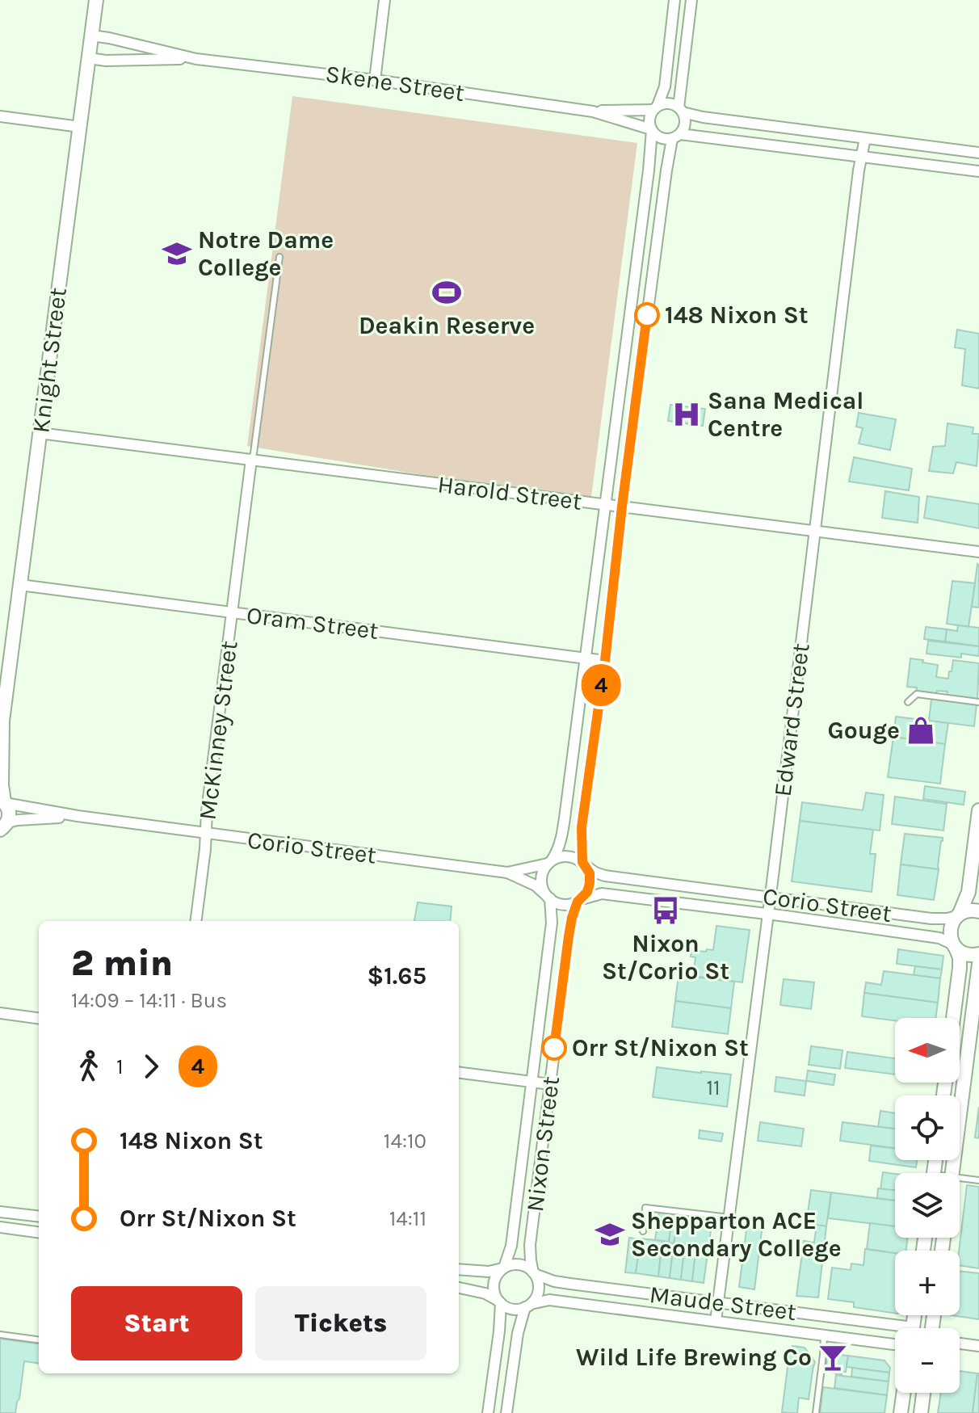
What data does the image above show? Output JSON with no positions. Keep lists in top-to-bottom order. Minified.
{"streets":{"street":["Skene Street","Knight Street","Harold Street","Oram Street","Edward Street","McKinney Street","Corio Street","Nixon Street","Maude Street"]},"crossings":[["Skene Street","Knight Street"],["Knight Street","Harold Street"],["Knight Street","Oram Street"],["Knight Street","Corio Street"],["Harold Street","Edward Street"],["Harold Street","McKinney Street"],["Oram Street","McKinney Street"],["Edward Street","Corio Street"],["Edward Street","Maude Street"],["McKinney Street","Corio Street"],["Corio Street","Nixon Street"],["Nixon Street","Maude Street"]],"places":{"school or university":["Notre Dame College","Shepparton ACE Secondary College"],"sports":["Deakin Reserve"],"other":["148 Nixon St","Orr St/Nixon St"],"hospital":["Sana Medical Centre"],"shop":["Gouge"],"bus stop":["Nixon St/Corio St"],"bar":["Wild Life Brewing Co"]},"lines":["bus line 4"],"house_numbers":["11"],"north":"left","page":{"on_map":"4","heading":["2 min","14:09 – 14:11 · Bus","$1.65"],"map_buttons":["+","−"],"legs":["1","4"],"list":[{"name":"148 Nixon St","value":"14:10"},{"name":"Orr St/Nixon St","value":"14:11"}],"buttons":["Start","Tickets"]}}
